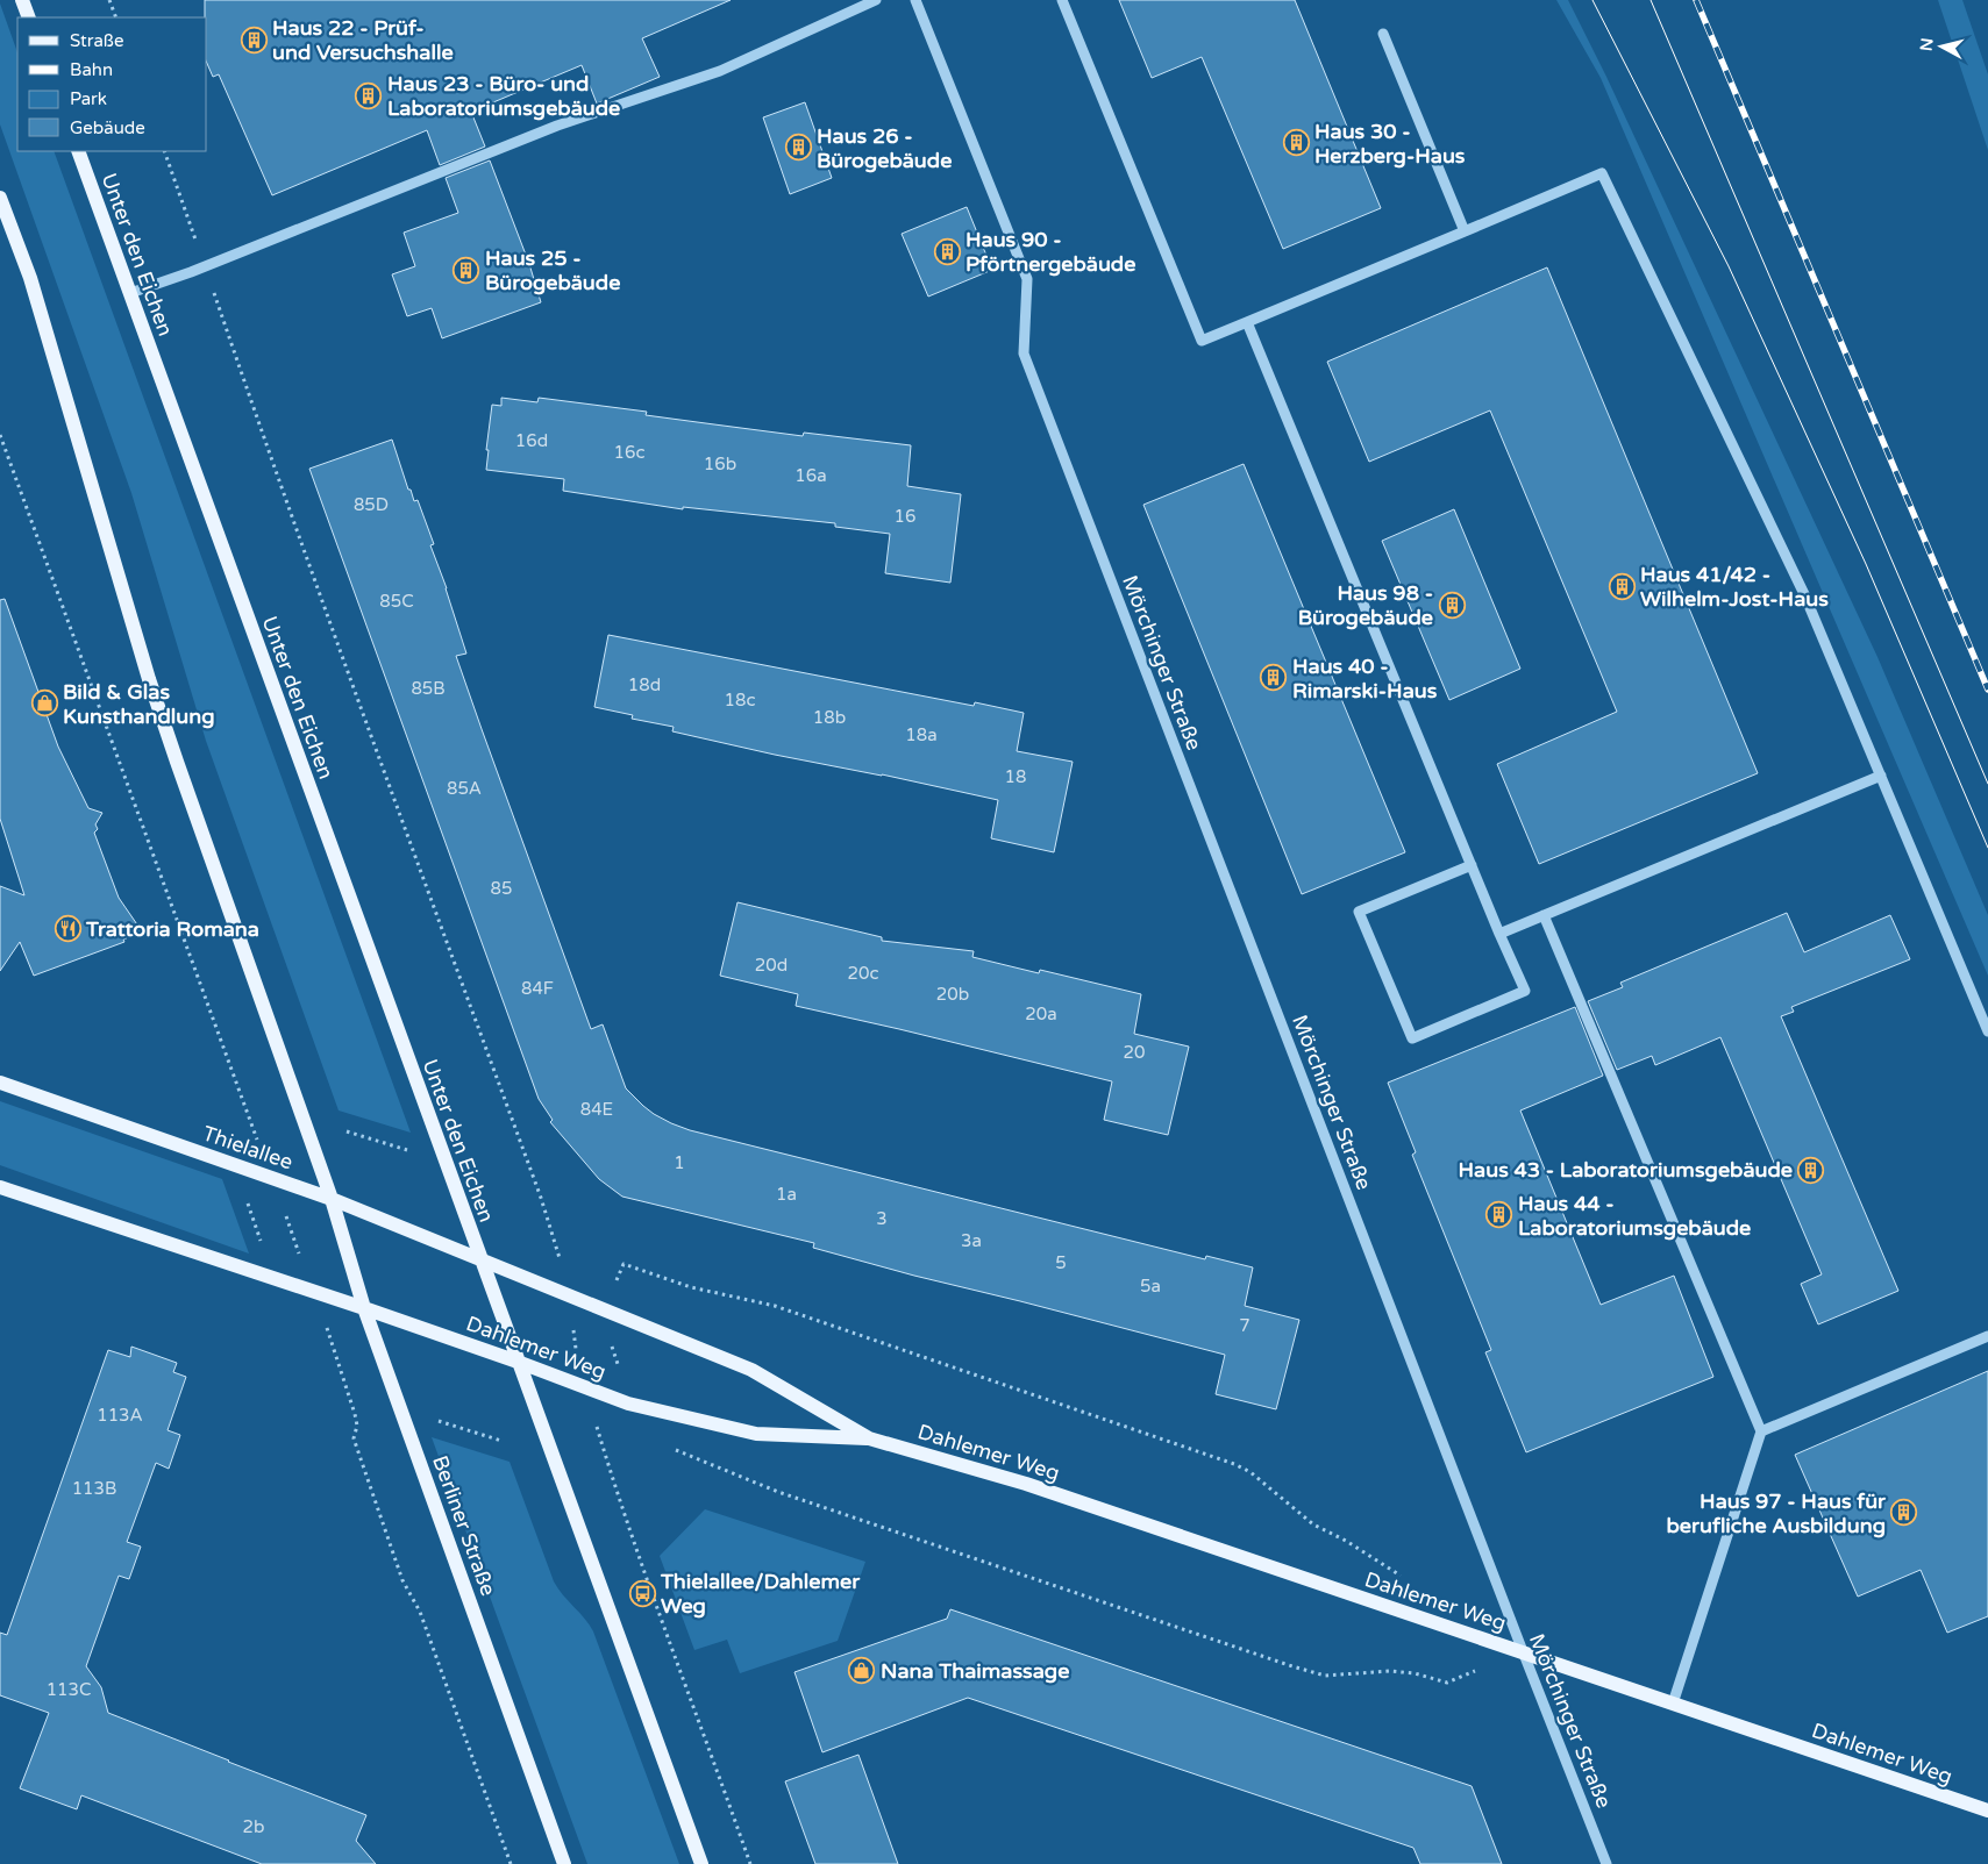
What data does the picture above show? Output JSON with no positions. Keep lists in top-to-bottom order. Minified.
{"streets":{"main road":["Unter den Eichen","Thielallee","Dahlemer Weg","Berliner Straße"],"street":["Mörchinger Straße"]},"crossings":[["Unter den Eichen","Thielallee"],["Unter den Eichen","Dahlemer Weg"],["Mörchinger Straße","Dahlemer Weg"],["Thielallee","Dahlemer Weg"],["Thielallee","Berliner Straße"],["Dahlemer Weg","Berliner Straße"]],"places":{"building":["Haus 22 - Prüf- und Versuchshalle","Haus 23 - Büro- und Laboratoriumsgebäude","Haus 30 - Herzberg-Haus","Haus 26 - Bürogebäude","Haus 90 - Pförtnergebäude","Haus 25 - Bürogebäude","Haus 41/42 - Wilhelm-Jost-Haus","Haus 98 - Bürogebäude","Haus 40 - Rimarski-Haus","Haus 43 - Laboratoriumsgebäude","Haus 44 - Laboratoriumsgebäude","Haus 97 - Haus für berufliche Ausbildung"],"shop":["Bild & Glas Kunsthandlung","Nana Thaimassage"],"restaurant":["Trattoria Romana"],"bus stop":["Thielallee/Dahlemer Weg"]},"house_numbers":["16d","16c","16b","16a","85D","16","85C","18d","85B","18c","18b","18a","18","85A","85","20d","20c","84F","20b","20a","20","84E","1","1a","3","3a","5","5a","7","113A","113B","113C","2b"],"legend":["Straße","Bahn","Park","Gebäude"],"north":"left"}
